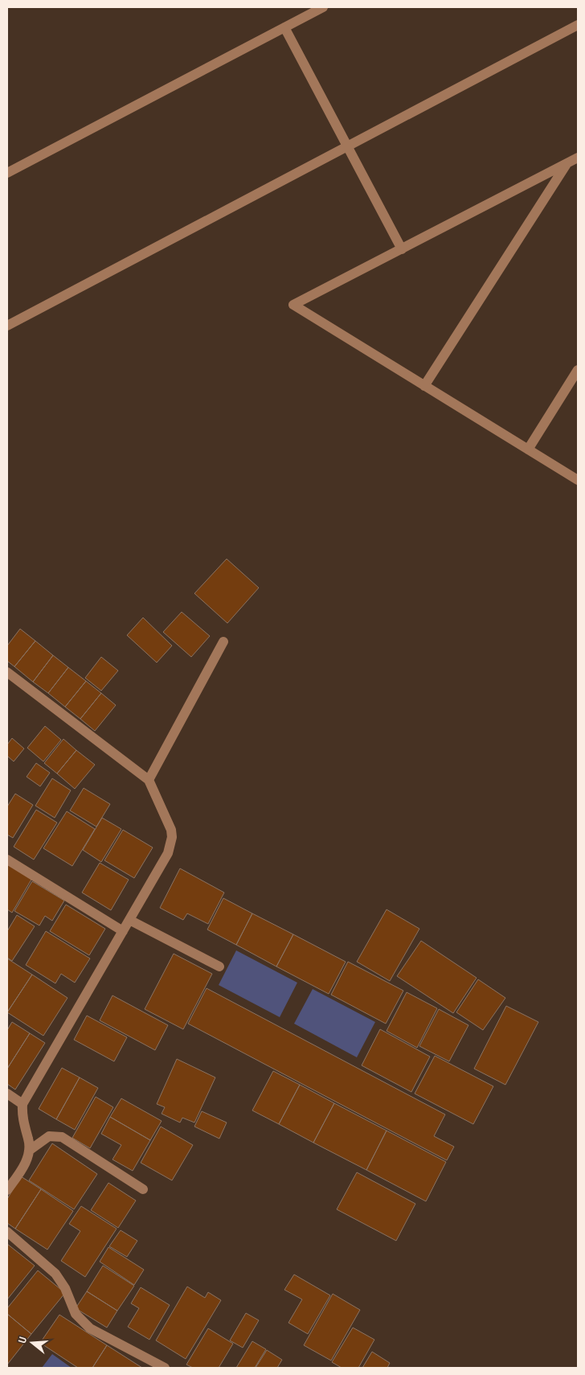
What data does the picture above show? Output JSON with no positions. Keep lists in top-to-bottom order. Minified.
{"north":"left"}
